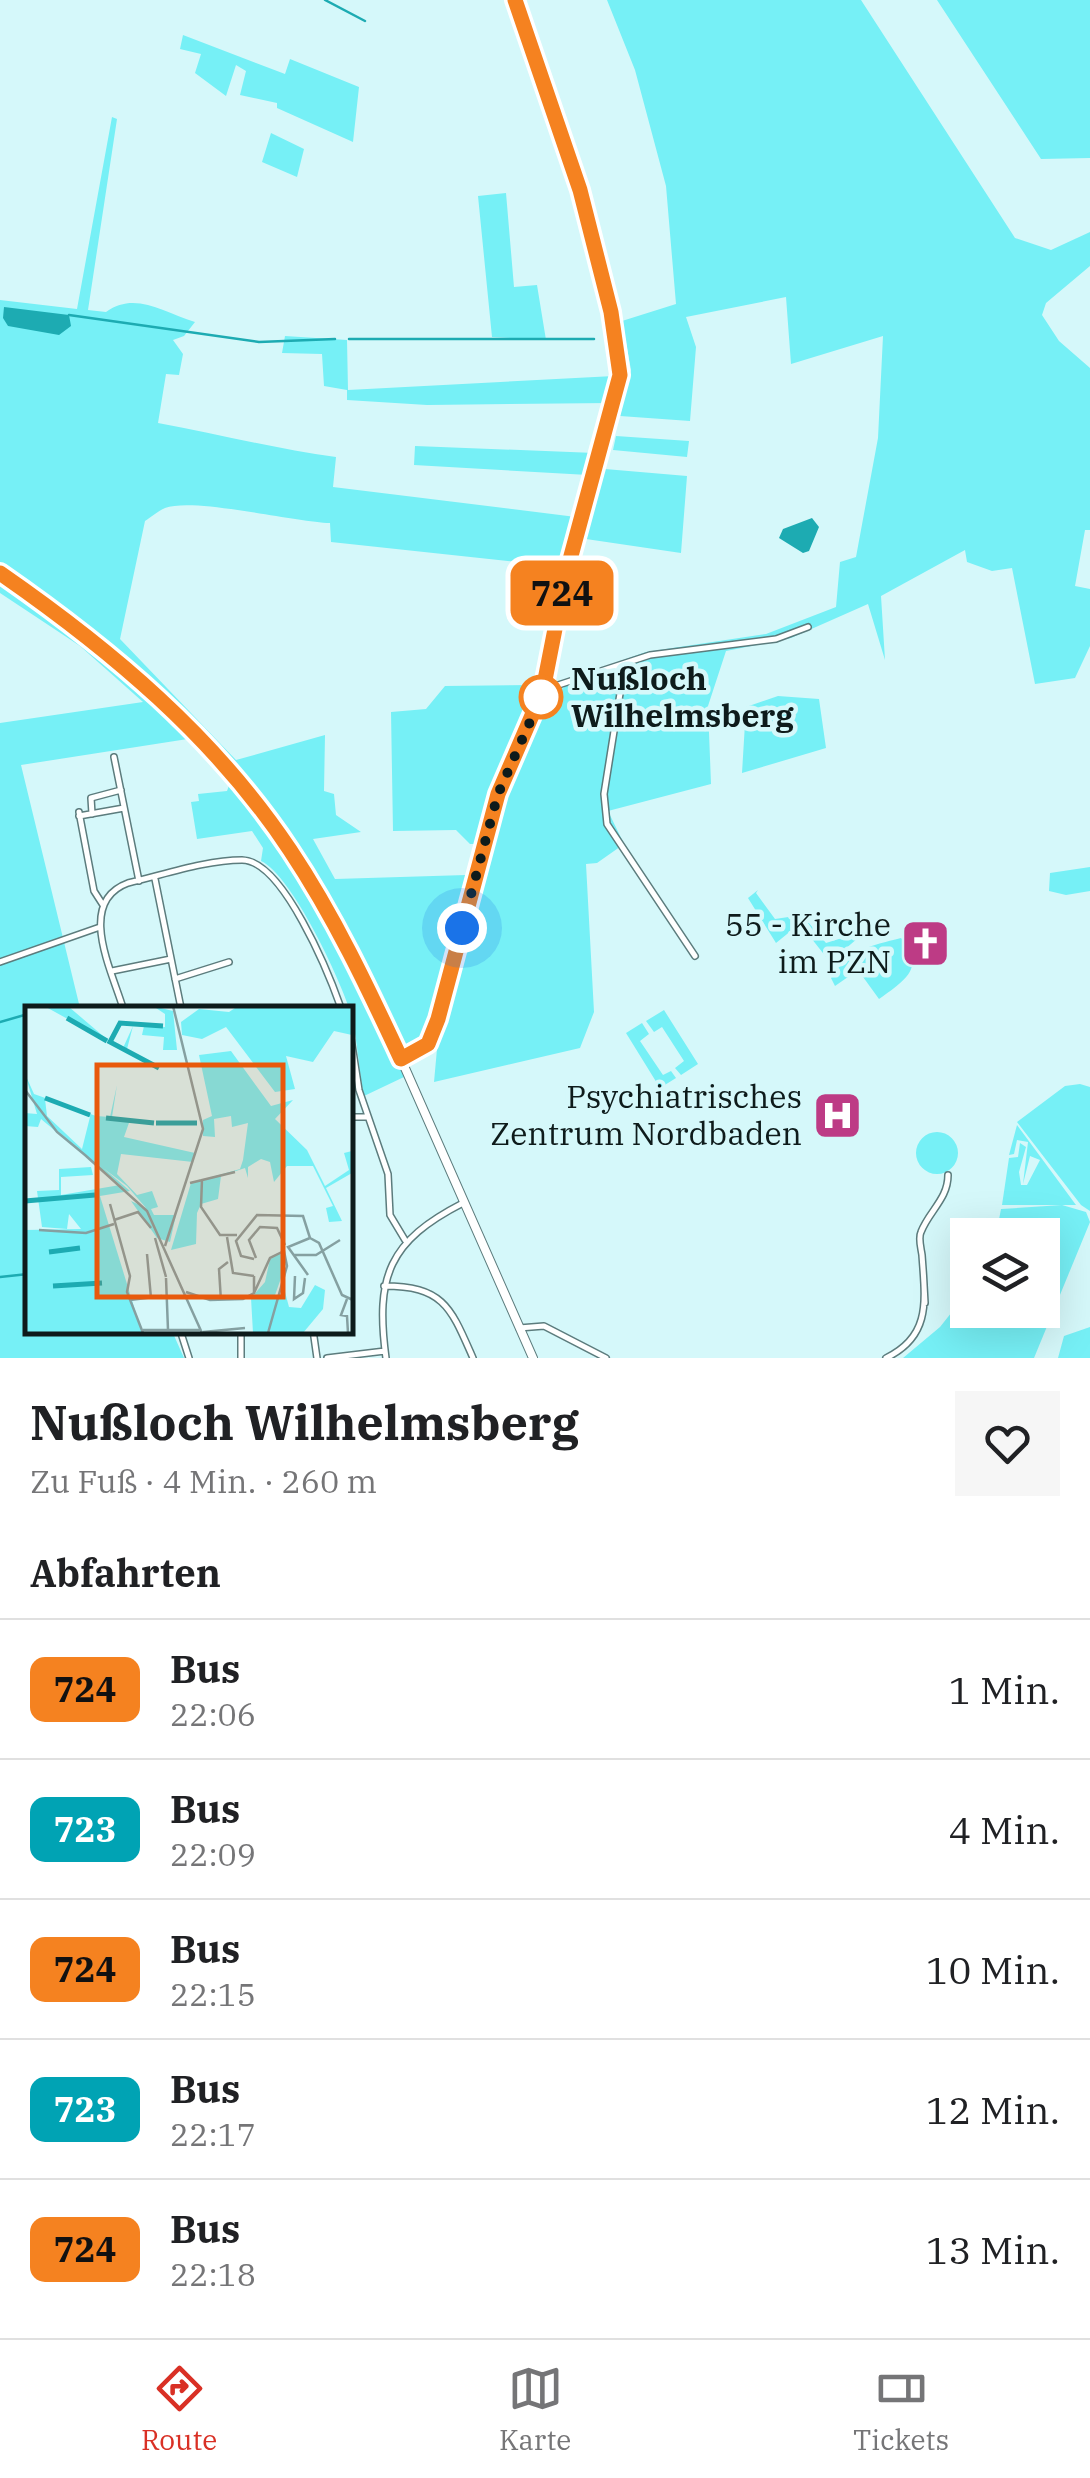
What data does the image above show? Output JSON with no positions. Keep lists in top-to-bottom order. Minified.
{"places":{"other":["Nußloch Wilhelmsberg"],"church":["55 - Kirche im PZN"],"hospital":["Psychiatrisches Zentrum Nordbaden"]},"lines":["bus line 724"],"page":{"on_map":"724","heading":[["Nußloch Wilhelmsberg","Zu Fuß · 4 Min. · 260 m"],"Abfahrten"],"list":[{"mark":"724","name":"Bus","note":"22:06","value":"1 Min."},{"mark":"723","name":"Bus","note":"22:09","value":"4 Min."},{"mark":"724","name":"Bus","note":"22:15","value":"10 Min."},{"mark":"723","name":"Bus","note":"22:17","value":"12 Min."},{"mark":"724","name":"Bus","note":"22:18","value":"13 Min."}],"tabs":["Route","Karte","Tickets"]}}
